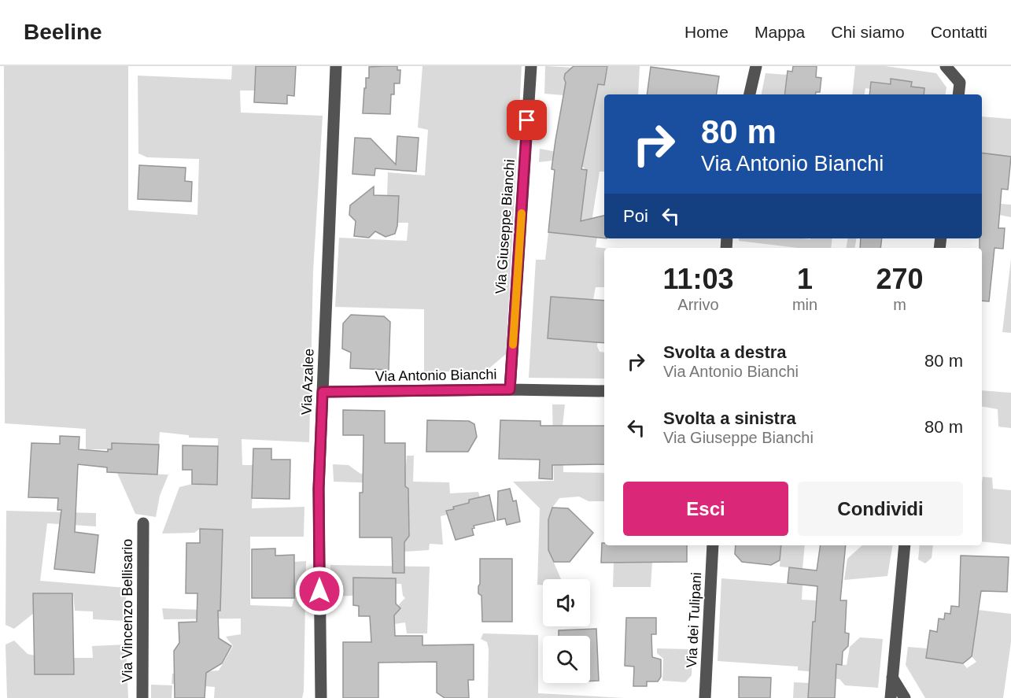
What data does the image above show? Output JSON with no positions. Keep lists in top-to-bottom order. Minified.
{"streets":{"street":["Via Giuseppe Bianchi","Via Antonio Bianchi","Via Azalee","Via Vincenzo Bellisario","Via dei Tulipani"]},"crossings":[["Via Giuseppe Bianchi","Via Antonio Bianchi"],["Via Antonio Bianchi","Via Azalee"]],"page":{"header":"Beeline","nav":["Home","Mappa","Chi siamo","Contatti"],"turn":["80 m","Via Antonio Bianchi"],"then":"Poi","eta":["11:03","Arrivo","1","min","270","m"],"list":[{"name":"Svolta a destra","note":"Via Antonio Bianchi","value":"80 m"},{"name":"Svolta a sinistra","note":"Via Giuseppe Bianchi","value":"80 m"}],"buttons":["Esci","Condividi"]}}
